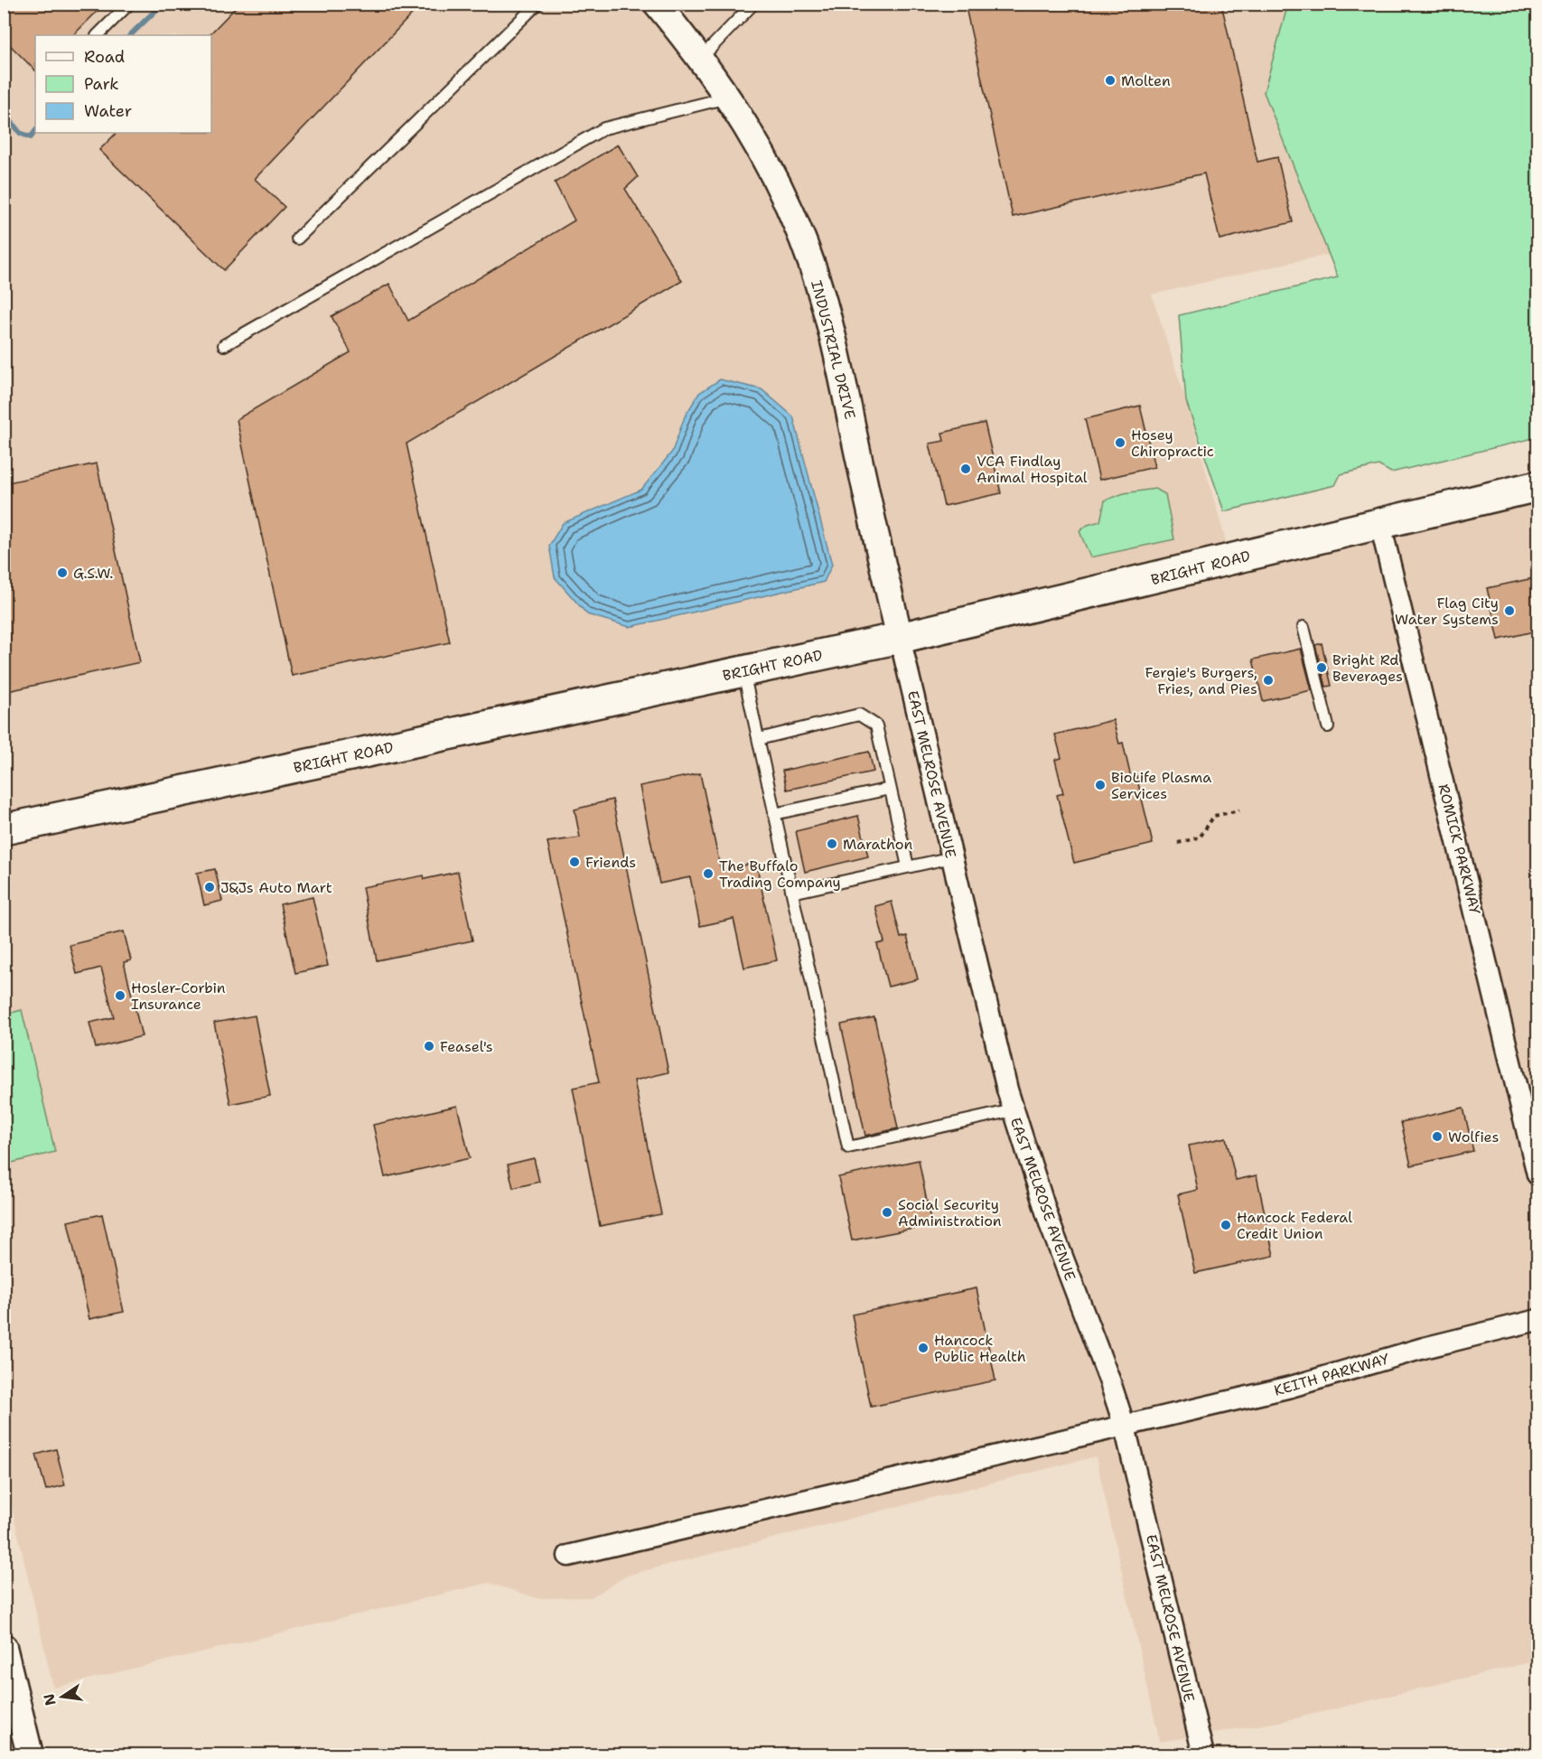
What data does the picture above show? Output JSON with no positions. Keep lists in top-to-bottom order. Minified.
{"streets":{"main road":["BRIGHT ROAD"],"street":["INDUSTRIAL DRIVE","EAST MELROSE AVENUE","ROMICK PARKWAY","KEITH PARKWAY"]},"crossings":[["INDUSTRIAL DRIVE","BRIGHT ROAD"],["INDUSTRIAL DRIVE","EAST MELROSE AVENUE"],["BRIGHT ROAD","EAST MELROSE AVENUE"],["BRIGHT ROAD","ROMICK PARKWAY"],["EAST MELROSE AVENUE","KEITH PARKWAY"]],"places":["Molten","Hosey Chiropractic","VCA Findlay Animal Hospital","G.S.W.","Flag City Water Systems","Bright Rd Beverages","Fergie's Burgers, Fries, and Pies","BioLife Plasma Services","Marathon","Friends","The Buffalo Trading Company","J&Js Auto Mart","Hosler-Corbin Insurance","Feasel's","Wolfies","Social Security Administration","Hancock Federal Credit Union","Hancock Public Health"],"legend":["Road","Park","Water"],"north":"left"}
